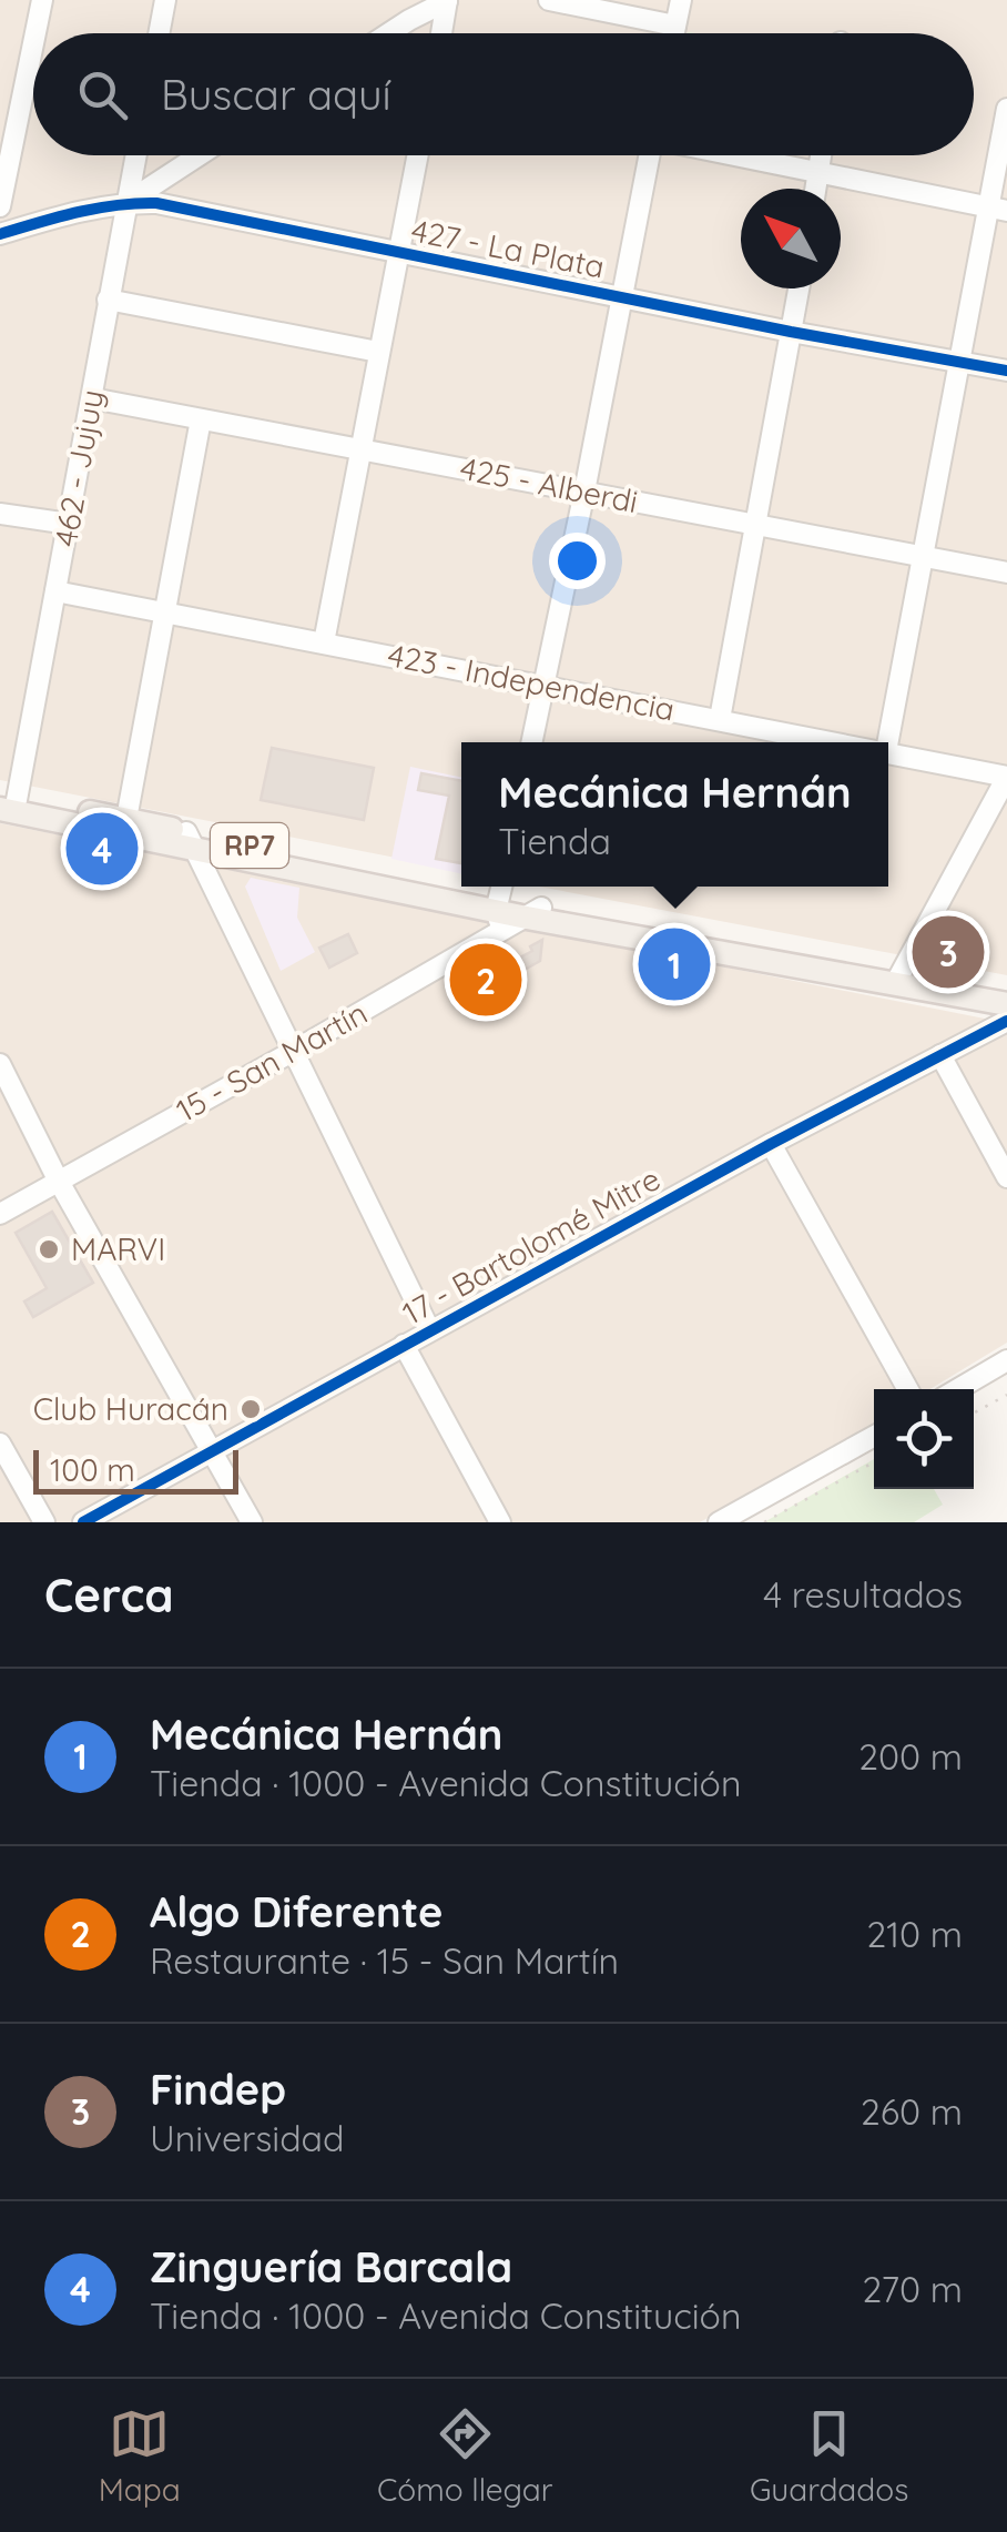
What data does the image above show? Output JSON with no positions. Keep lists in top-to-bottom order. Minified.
{"streets":{"main road":["RP7"],"street":["427 - La Plata","462 - Jujuy","425 - Alberdi","423 - Independencia","15 - San Martín","17 - Bartolomé Mitre"]},"crossings":[["427 - La Plata","462 - Jujuy"],["462 - Jujuy","425 - Alberdi"],["462 - Jujuy","423 - Independencia"],["462 - Jujuy","RP7"],["RP7","15 - San Martín"]],"places":["MARVI","Club Huracán"],"scale_bar":"100 m","north":"top left","page":{"search":"Buscar aquí","popup":["Mecánica Hernán","Tienda"],"pins":["4","3","1","2"],"scale":"100 m","heading":["Cerca","4 resultados"],"list":[{"mark":"1","name":"Mecánica Hernán","note":"Tienda · 1000 - Avenida Constitución","value":"200 m"},{"mark":"2","name":"Algo Diferente","note":"Restaurante · 15 - San Martín","value":"210 m"},{"mark":"3","name":"Findep","note":"Universidad","value":"260 m"},{"mark":"4","name":"Zinguería Barcala","note":"Tienda · 1000 - Avenida Constitución","value":"270 m"}],"nav":["Mapa","Cómo llegar","Guardados"]}}
